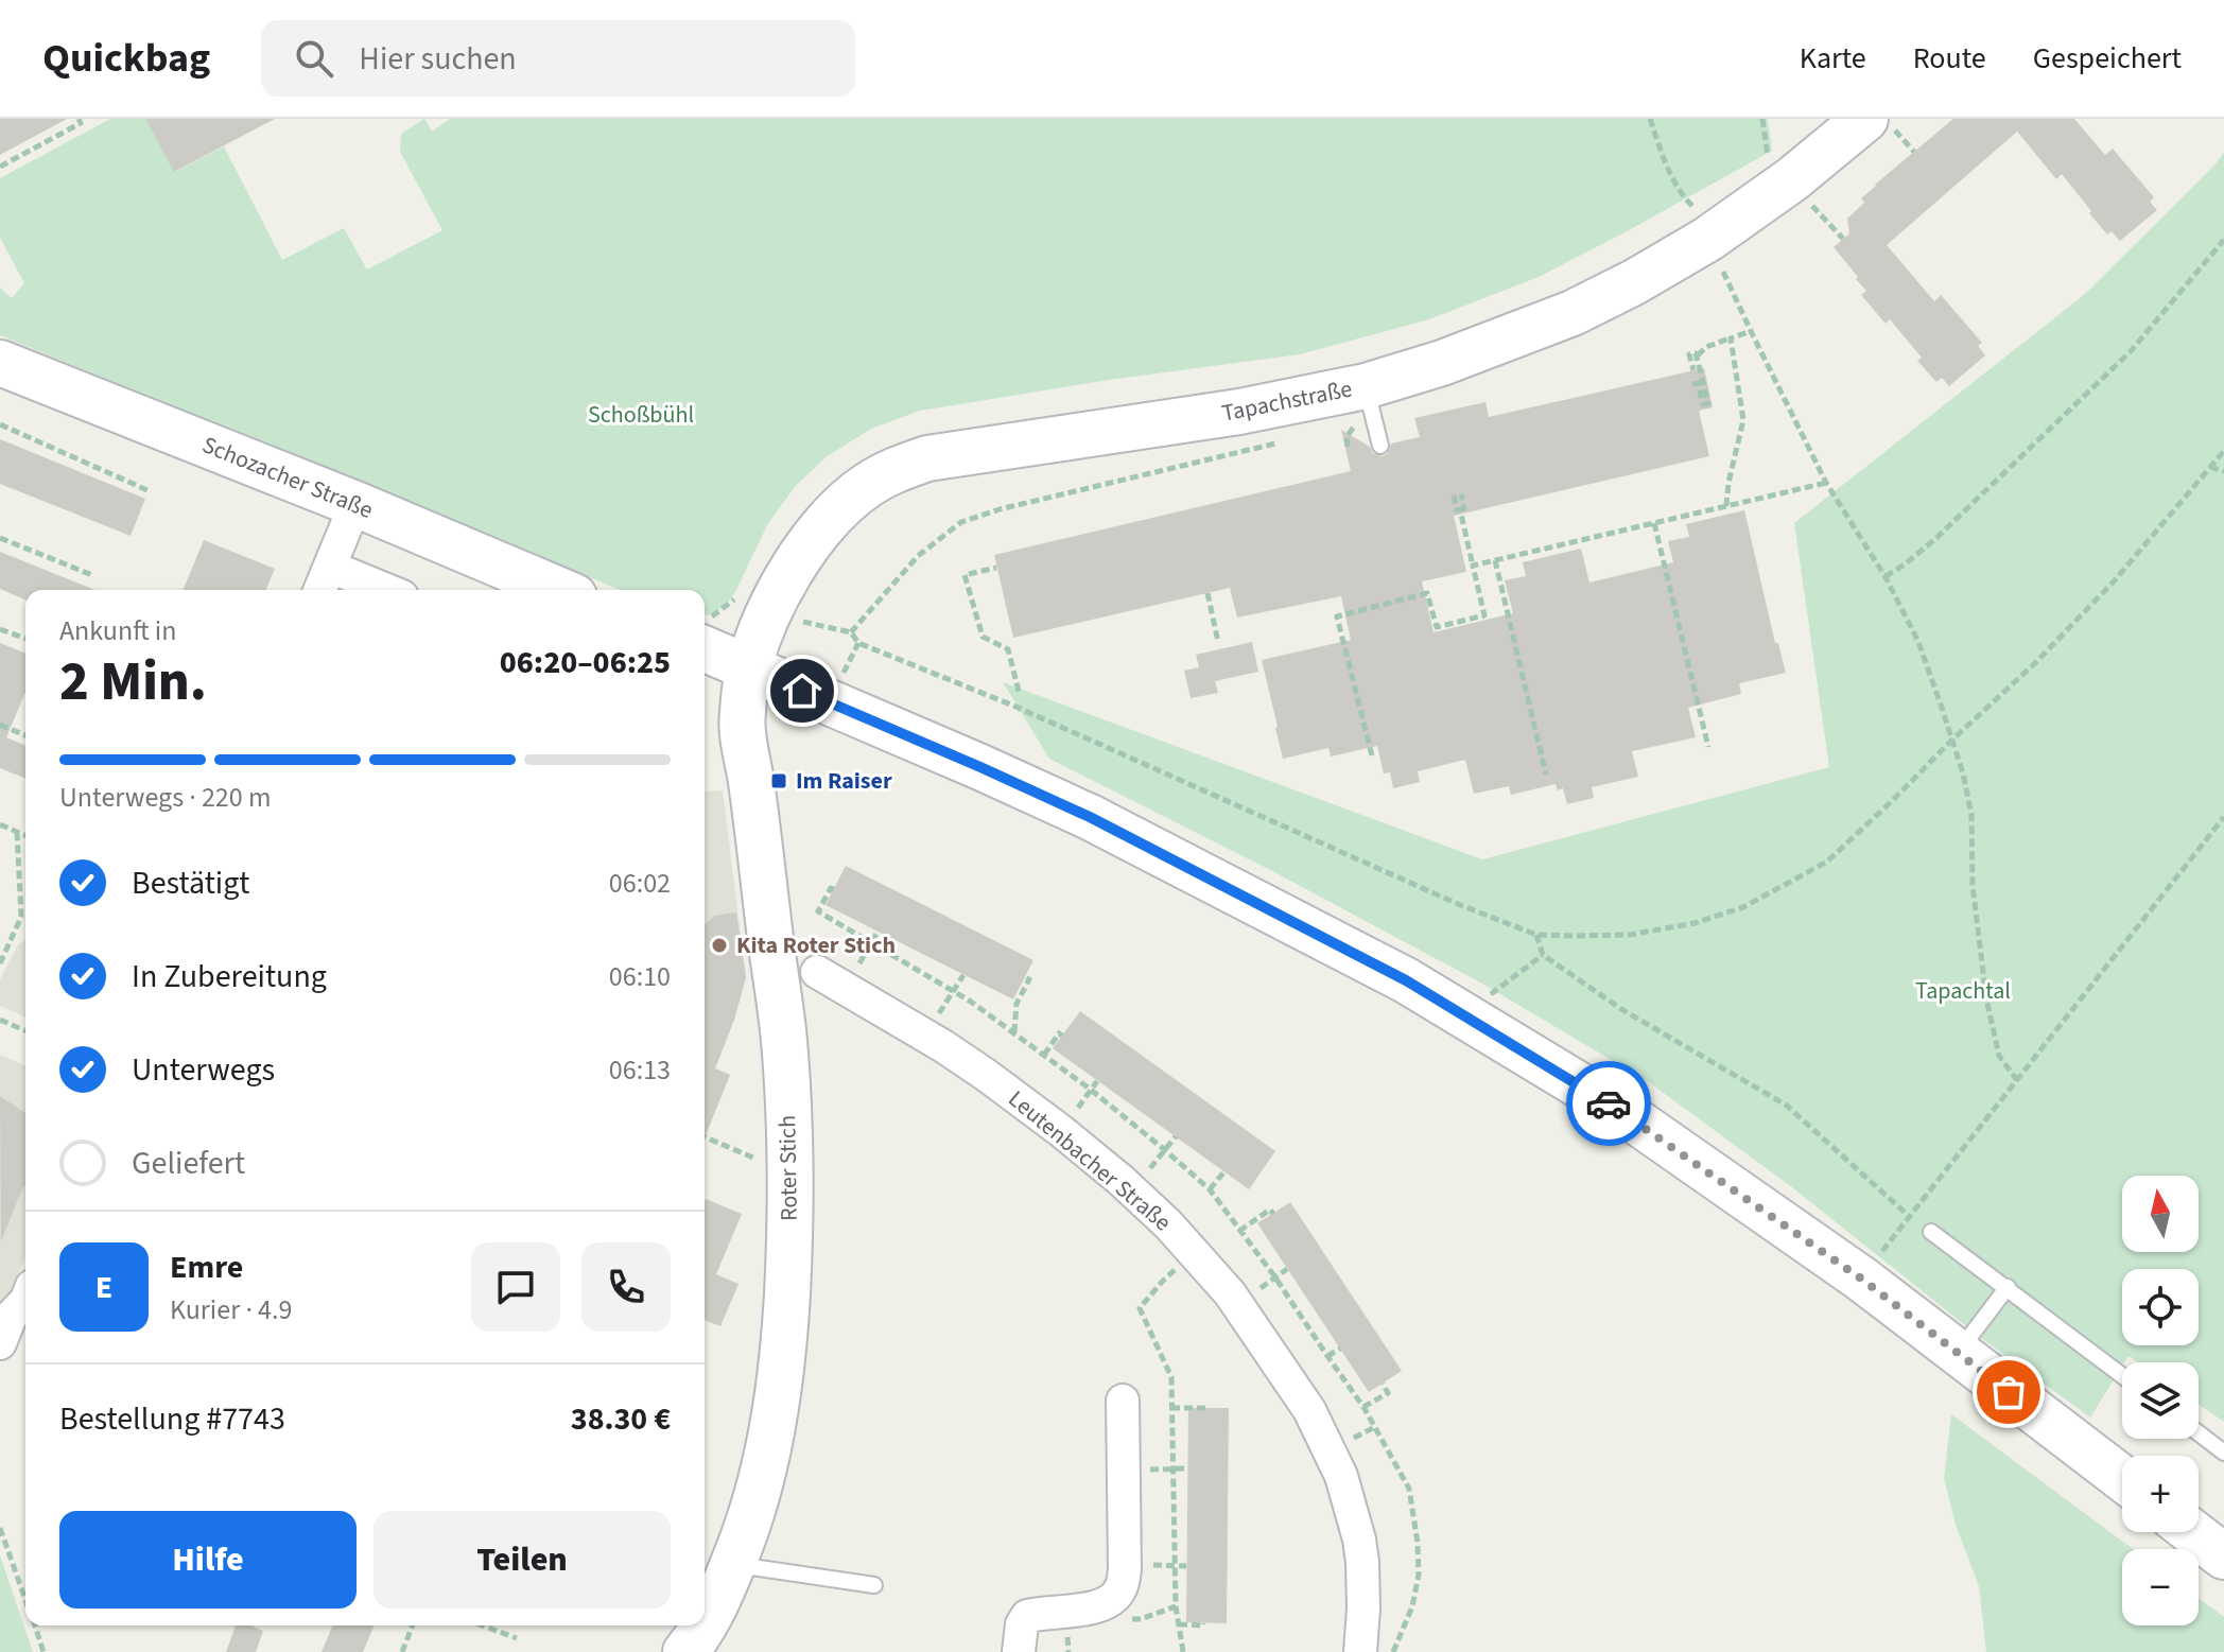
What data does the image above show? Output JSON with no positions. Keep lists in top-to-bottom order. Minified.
{"streets":{"main road":["Tapachstraße","Schozacher Straße","Roter Stich"],"street":["Leutenbacher Straße"]},"crossings":[["Tapachstraße","Roter Stich"]],"parks":["Schoßbühl","Tapachtal"],"places":{"transit":["Im Raiser"],"other":["Kita Roter Stich"]},"north":"top","page":{"header":"Quickbag","search":"Hier suchen","nav":["Karte","Route","Gespeichert"],"heading":["2 Min.","Ankunft in","06:20–06:25"],"panel":["Emre","Kurier · 4.9","Bestellung #7743","38.30 €"],"bar":"Unterwegs · 220 m","list":[["Bestätigt","06:02"],["In Zubereitung","06:10"],["Unterwegs","06:13"],"Geliefert"],"map_buttons":["+","−"],"round":"E","buttons":["Hilfe","Teilen"]}}
